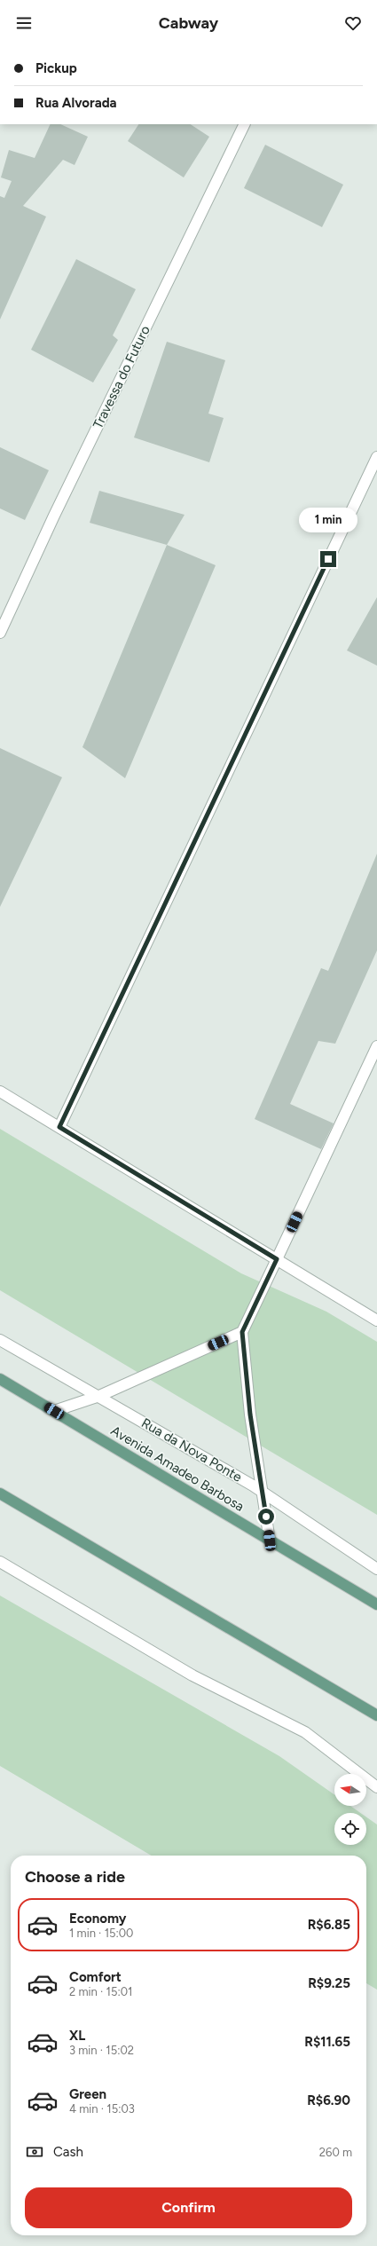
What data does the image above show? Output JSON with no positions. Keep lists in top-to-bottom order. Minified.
{"streets":{"main road":["Avenida Amadeo Barbosa"],"street":["Travessa do Futuro","Rua da Nova Ponte"]},"north":"left","page":{"header":"Cabway","banner":["Pickup","Rua Alvorada"],"bubble":"1 min","heading":"Choose a ride","list":[{"name":"Economy","note":"1 min · 15:00","value":"R$6.85"},{"name":"Comfort","note":"2 min · 15:01","value":"R$9.25"},{"name":"XL","note":"3 min · 15:02","value":"R$11.65"},{"name":"Green","note":"4 min · 15:03","value":"R$6.90"}],"pay":["Cash","260 m"],"buttons":"Confirm"}}
